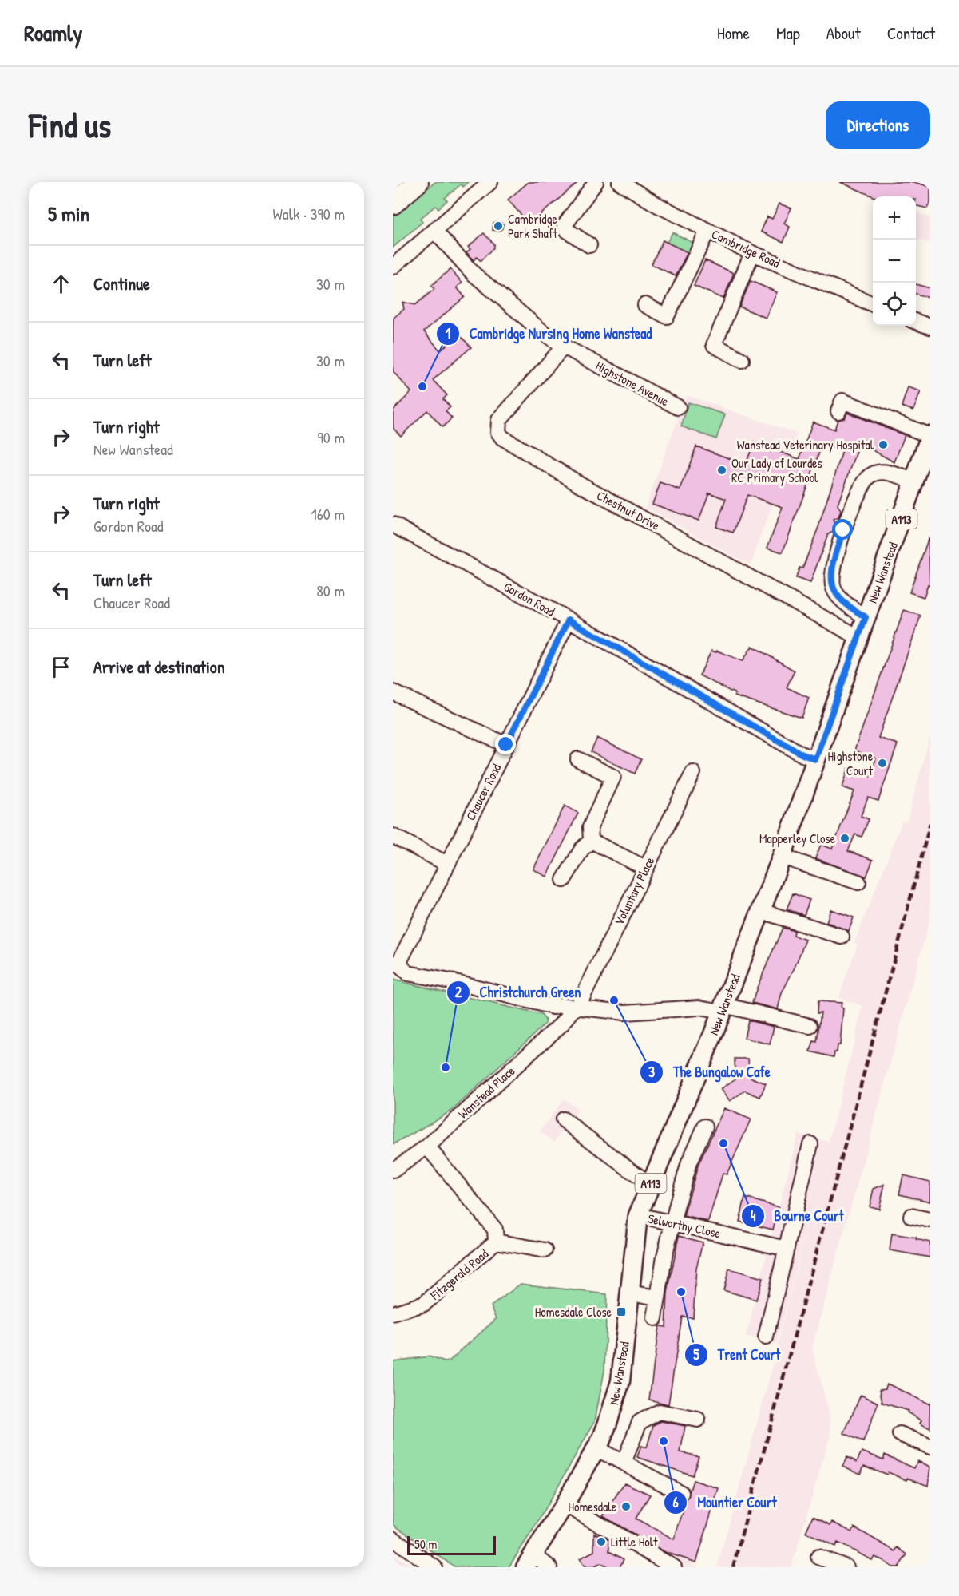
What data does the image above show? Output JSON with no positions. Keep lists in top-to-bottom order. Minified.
{"streets":{"main road":["A113","New Wanstead"],"street":["Cambridge Road","Highstone Avenue","Chestnut Drive","Gordon Road","Chaucer Road","Voluntary Place","Wanstead Place","Selworthy Close","Fitzgerald Road"]},"crossings":[["Highstone Avenue","Chestnut Drive"],["Chestnut Drive","New Wanstead"],["New Wanstead","Gordon Road"],["New Wanstead","Selworthy Close"],["Gordon Road","Chaucer Road"],["Voluntary Place","Wanstead Place"],["Wanstead Place","Fitzgerald Road"]],"places":{"other":["Cambridge Park Shaft","Cambridge Nursing Home Wanstead","Wanstead Veterinary Hospital","Our Lady of Lourdes RC Primary School","Highstone Court","Mapperley Close","The Bungalow Cafe","Christchurch Green","Bourne Court","Trent Court","Mountier Court","Homesdale","Little Holt"],"transit":["Homesdale Close"]},"scale_bar":"50 m","page":{"header":"Roamly","nav":["Home","Map","About","Contact"],"buttons":"Directions","title":"Find us","heading":["5 min","Walk · 390 m"],"map_buttons":["+","−"],"list":[["Continue","30 m"],["Turn left","30 m"],["Turn right","New Wanstead","90 m"],["Turn right","Gordon Road","160 m"],["Turn left","Chaucer Road","80 m"],"Arrive at destination"],"scale":"50 m"}}
